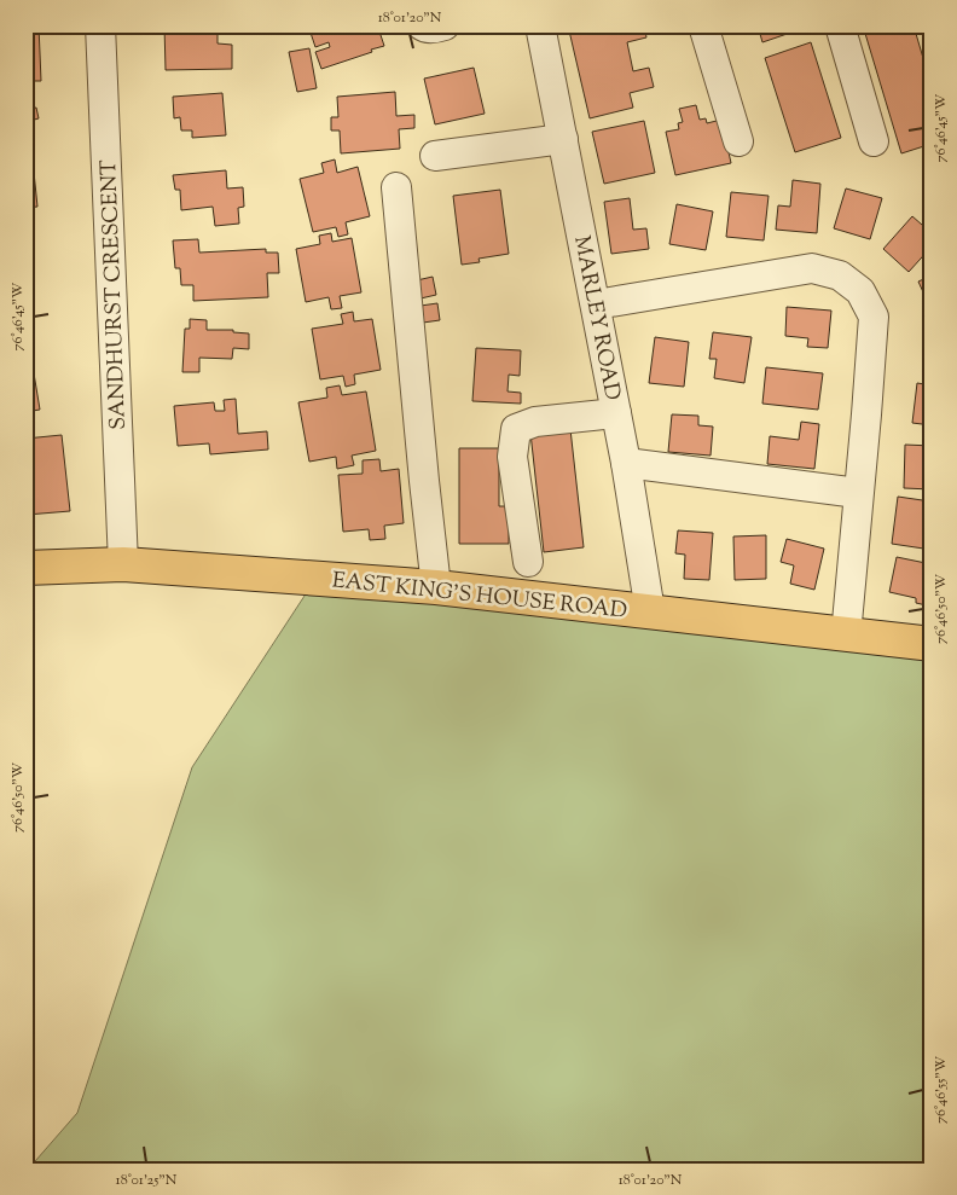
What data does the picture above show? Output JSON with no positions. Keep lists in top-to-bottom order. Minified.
{"streets":{"main road":["EAST KING'S HOUSE ROAD"],"street":["SANDHURST CRESCENT","MARLEY ROAD"]},"crossings":[["SANDHURST CRESCENT","EAST KING'S HOUSE ROAD"],["MARLEY ROAD","EAST KING'S HOUSE ROAD"]],"coordinates":["18°01'20\"N","76°46'45\"W","76°46'50\"W","76°46'55\"W","18°01'25\"N"]}
